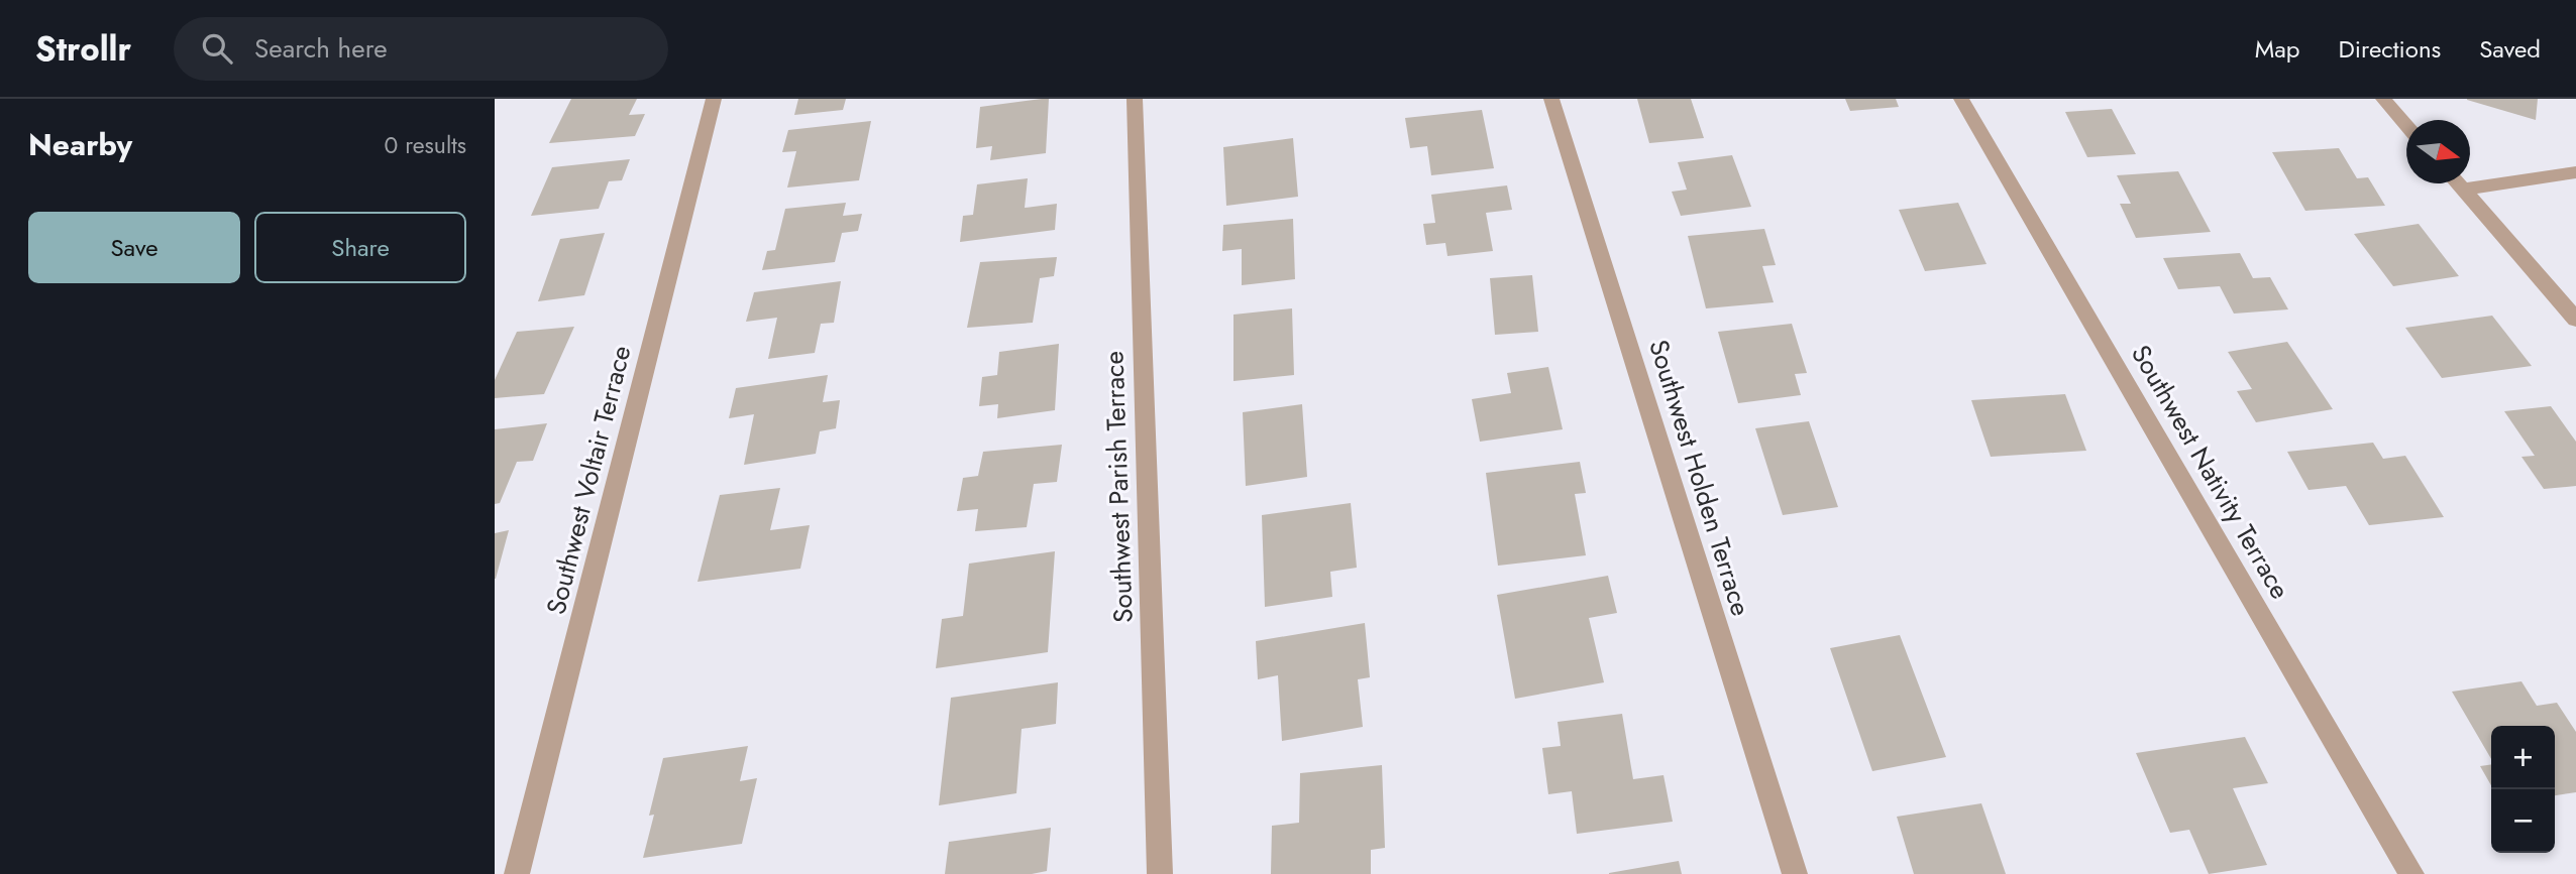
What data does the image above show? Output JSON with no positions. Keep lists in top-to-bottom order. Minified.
{"streets":{"street":["Southwest Nativity Terrace","Southwest Holden Terrace","Southwest Voltair Terrace","Southwest Parish Terrace"]},"north":"right","page":{"header":"Strollr","search":"Search here","nav":["Map","Directions","Saved"],"heading":["Nearby","0 results"],"buttons":["Save","Share"],"map_buttons":["+","−"]}}
